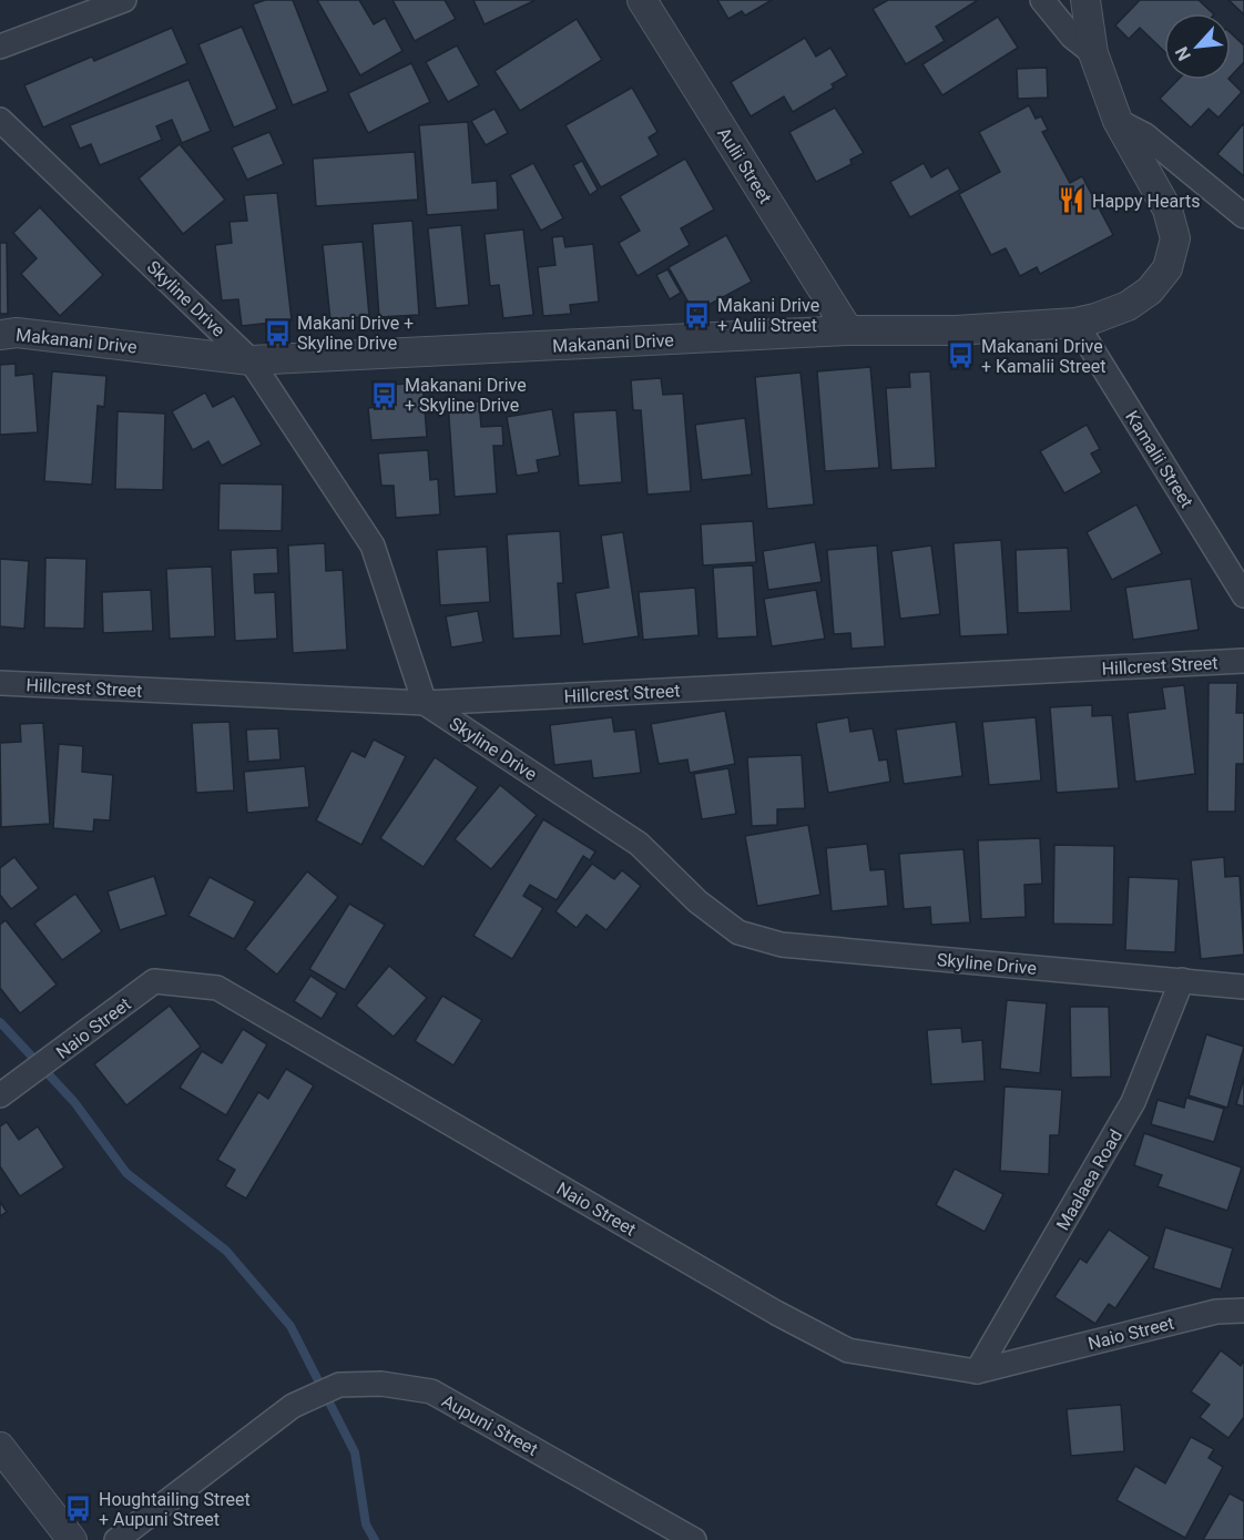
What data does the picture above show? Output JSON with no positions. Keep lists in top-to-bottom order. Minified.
{"streets":{"street":["Aulii Street","Skyline Drive","Makanani Drive","Kamalii Street","Hillcrest Street","Naio Street","Maalaea Road","Aupuni Street"]},"crossings":[["Aulii Street","Makanani Drive"],["Skyline Drive","Makanani Drive"],["Skyline Drive","Hillcrest Street"],["Skyline Drive","Maalaea Road"],["Makanani Drive","Kamalii Street"],["Naio Street","Maalaea Road"]],"places":{"restaurant":["Happy Hearts"],"bus stop":["Makani Drive + Aulii Street","Makani Drive + Skyline Drive","Makanani Drive + Kamalii Street","Makanani Drive + Skyline Drive","Houghtailing Street + Aupuni Street"]},"north":"bottom left"}
